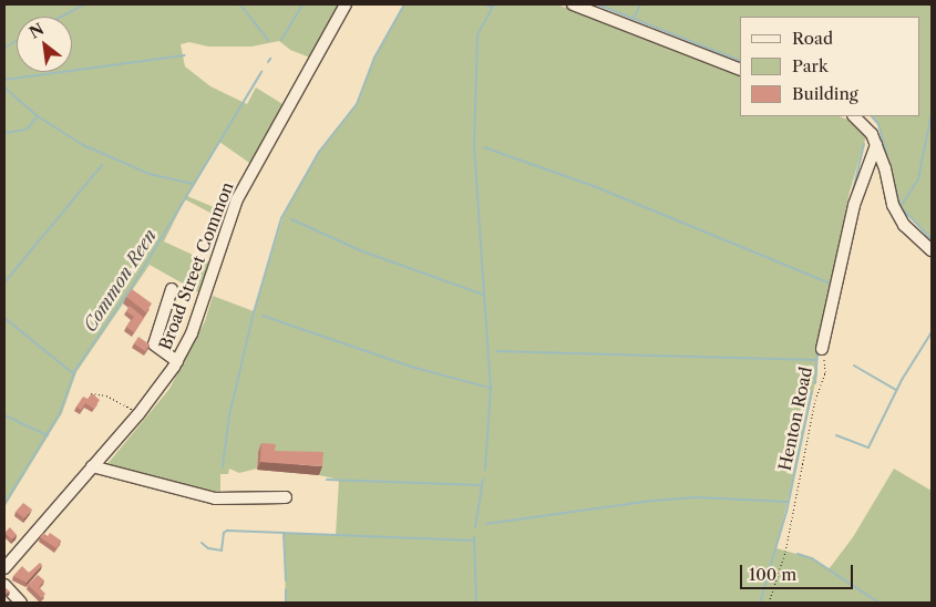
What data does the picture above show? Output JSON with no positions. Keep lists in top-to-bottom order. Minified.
{"streets":{"street":["Broad Street Common","Henton Road"]},"water":["Common Reen"],"legend":["Road","Park","Building"],"scale_bar":"100 m","north":"top left"}
